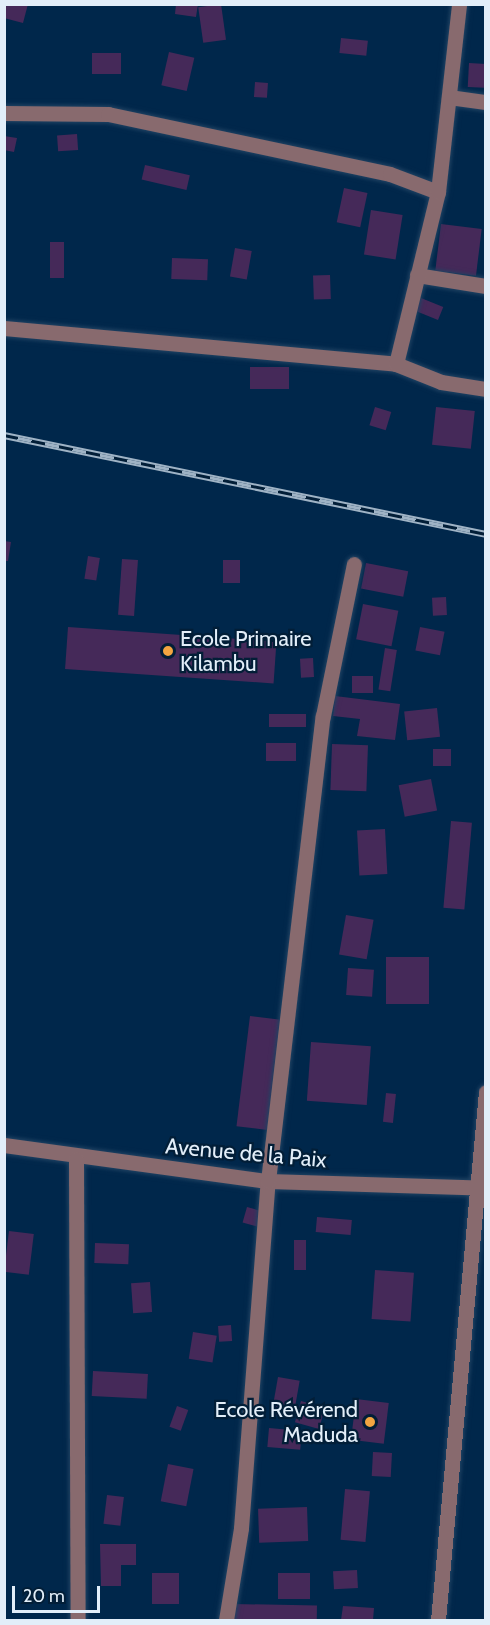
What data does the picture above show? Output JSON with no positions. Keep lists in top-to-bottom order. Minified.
{"streets":{"street":["Avenue de la Paix"]},"places":["Ecole Primaire Kilambu","Ecole Révérend Maduda"],"scale_bar":"20 m"}
